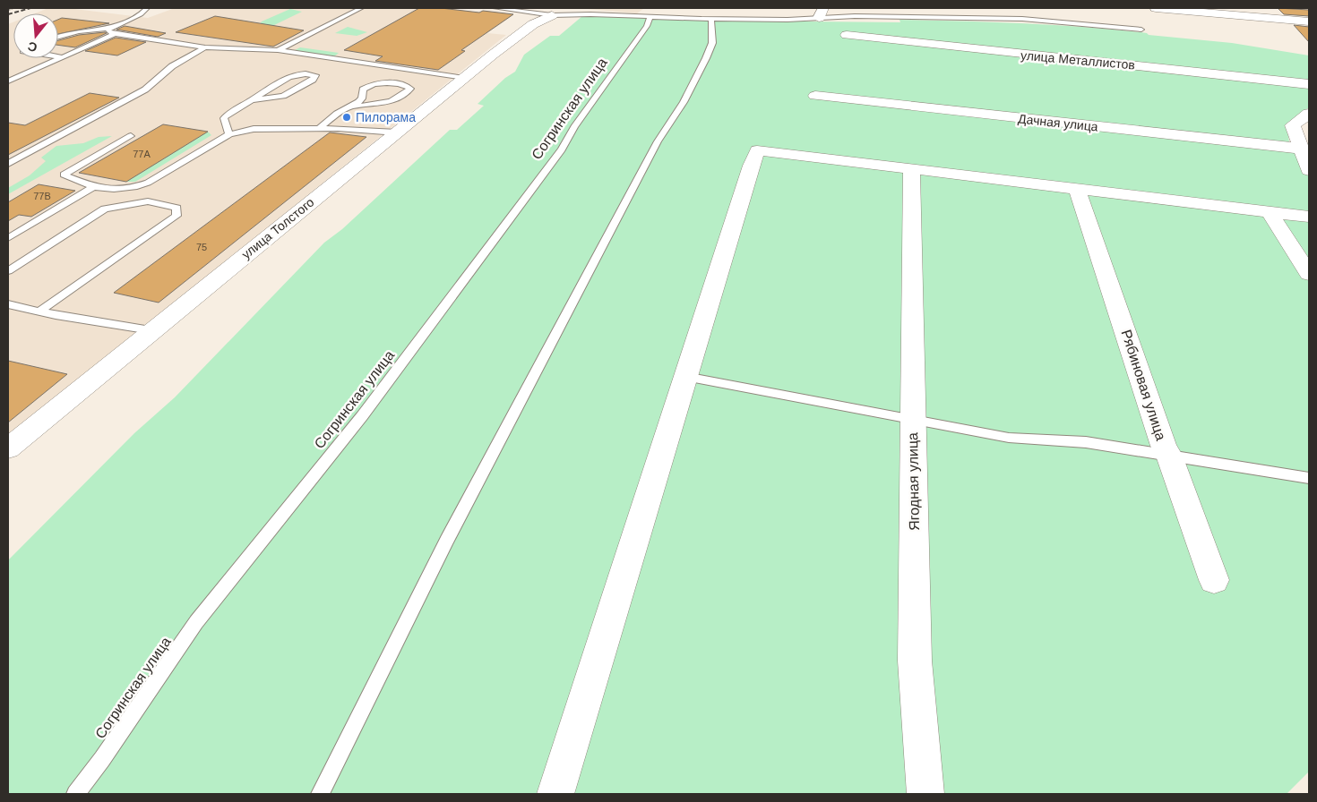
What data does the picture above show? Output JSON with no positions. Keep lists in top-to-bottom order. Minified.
{"streets":{"street":["улица Металлистов","Дачная улица","улица Толстого","Рябиновая улица","Ягодная улица"],"lane":["Согринская улица"]},"places":["Пилорама"],"house_numbers":["77А","77В","75"],"north":"bottom"}
